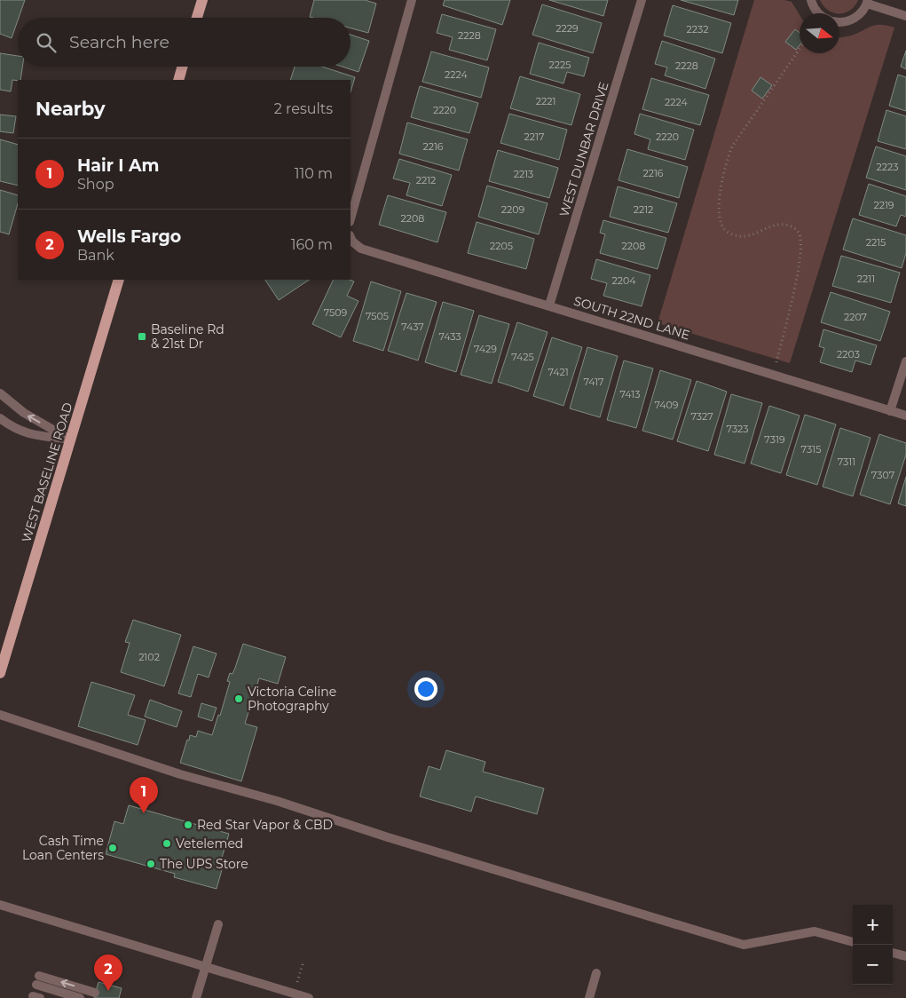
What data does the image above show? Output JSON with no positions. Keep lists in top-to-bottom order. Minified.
{"streets":{"main road":["WEST BASELINE ROAD"],"street":["WEST DUNBAR DRIVE","SOUTH 22ND LANE"]},"crossings":[["WEST DUNBAR DRIVE","SOUTH 22ND LANE"]],"places":{"transit":["Baseline Rd & 21st Dr"],"other":["Victoria Celine Photography","Red Star Vapor & CBD","Vetelemed","Cash Time Loan Centers","The UPS Store"]},"house_numbers":["2229","2232","2228","2225","2228","2224","2221","2224","2220","2217","2220","2216","2223","2216","2213","2212","2219","2209","2212","2208","2215","2205","2208","2211","2204","7509","7505","2207","7437","7433","7429","2203","7425","7421","7417","7413","7409","7327","7323","7319","7315","7311","7307","2102"],"north":"right","page":{"search":"Search here","heading":["Nearby","2 results"],"list":[{"mark":"1","name":"Hair I Am","note":"Shop","value":"110 m"},{"mark":"2","name":"Wells Fargo","note":"Bank","value":"160 m"}],"pins":["1","2"],"map_buttons":["+","−"]}}
